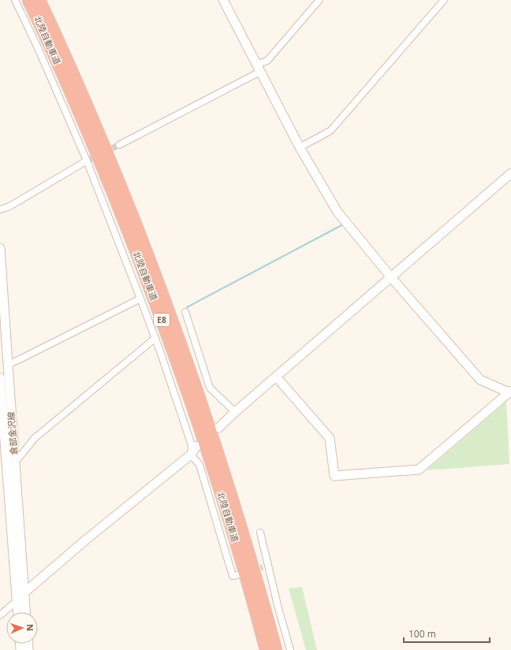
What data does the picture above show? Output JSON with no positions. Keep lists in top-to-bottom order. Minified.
{"streets":{"highway":["北陸自動車道","E8"],"street":["倉部金沢線"]},"scale_bar":"100 m","north":"right"}
